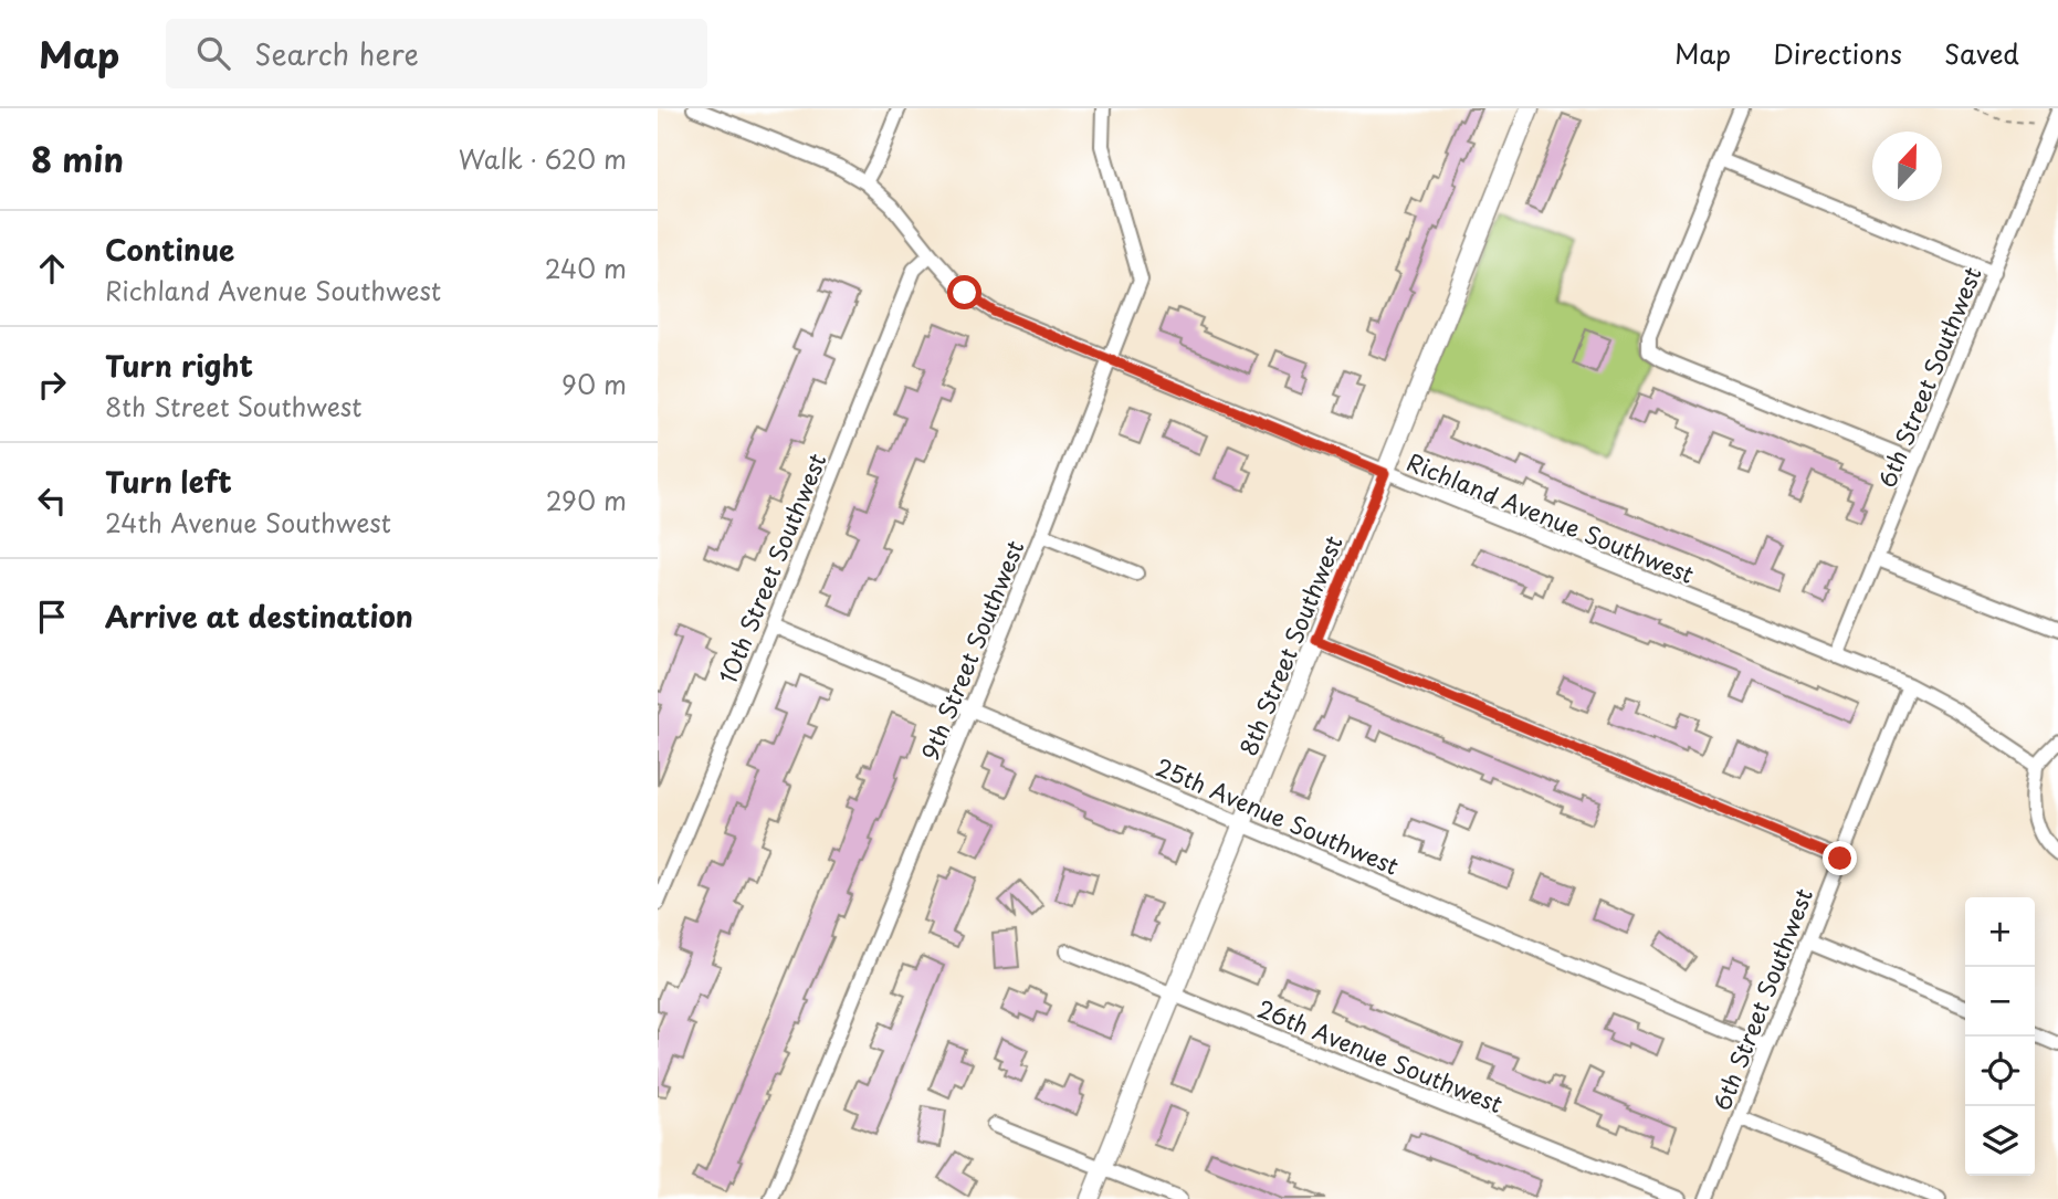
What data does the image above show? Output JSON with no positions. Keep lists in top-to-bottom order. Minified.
{"streets":{"street":["6th Street Southwest","Richland Avenue Southwest","10th Street Southwest","8th Street Southwest","9th Street Southwest","25th Avenue Southwest","26th Avenue Southwest"]},"crossings":[["6th Street Southwest","Richland Avenue Southwest"],["6th Street Southwest","25th Avenue Southwest"],["Richland Avenue Southwest","10th Street Southwest"],["Richland Avenue Southwest","8th Street Southwest"],["Richland Avenue Southwest","9th Street Southwest"],["10th Street Southwest","25th Avenue Southwest"],["8th Street Southwest","25th Avenue Southwest"],["8th Street Southwest","26th Avenue Southwest"],["9th Street Southwest","25th Avenue Southwest"]],"north":"top","page":{"header":"Map","search":"Search here","nav":["Map","Directions","Saved"],"heading":["8 min","Walk · 620 m"],"list":[["Continue","Richland Avenue Southwest","240 m"],["Turn right","8th Street Southwest","90 m"],["Turn left","24th Avenue Southwest","290 m"],"Arrive at destination"],"map_buttons":["+","−"]}}
